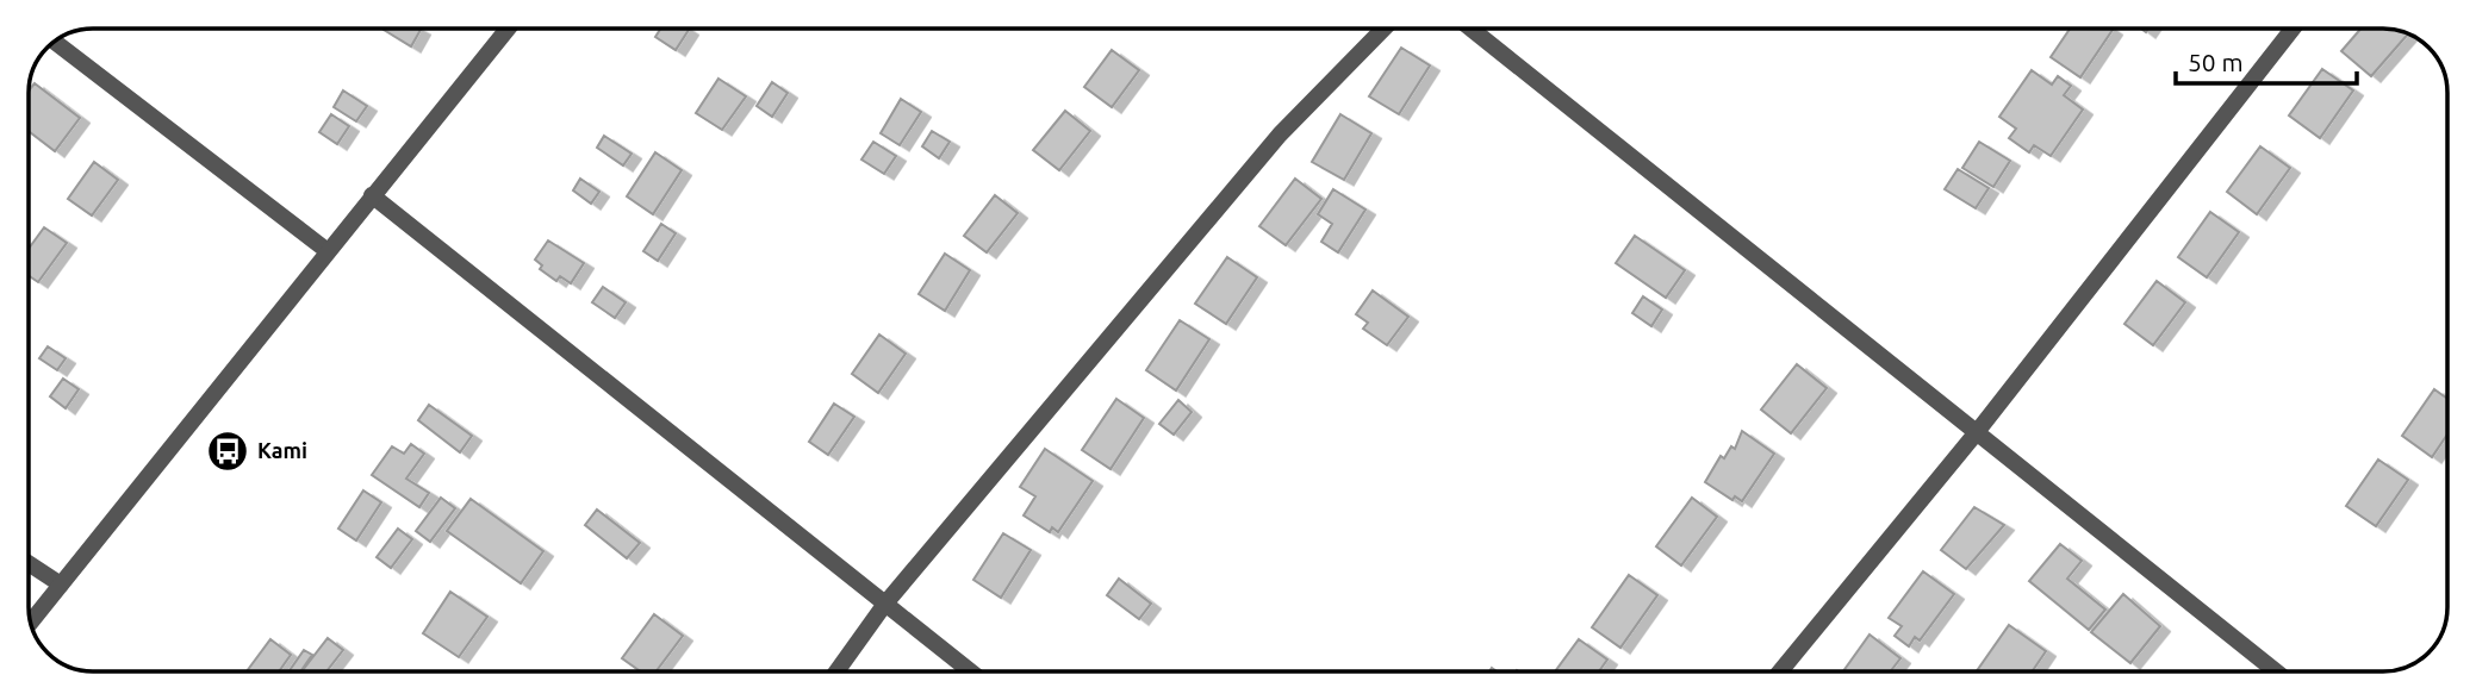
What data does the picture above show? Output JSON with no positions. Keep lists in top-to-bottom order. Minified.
{"places":{"bus stop":["Kami"]},"scale_bar":"50 m"}
